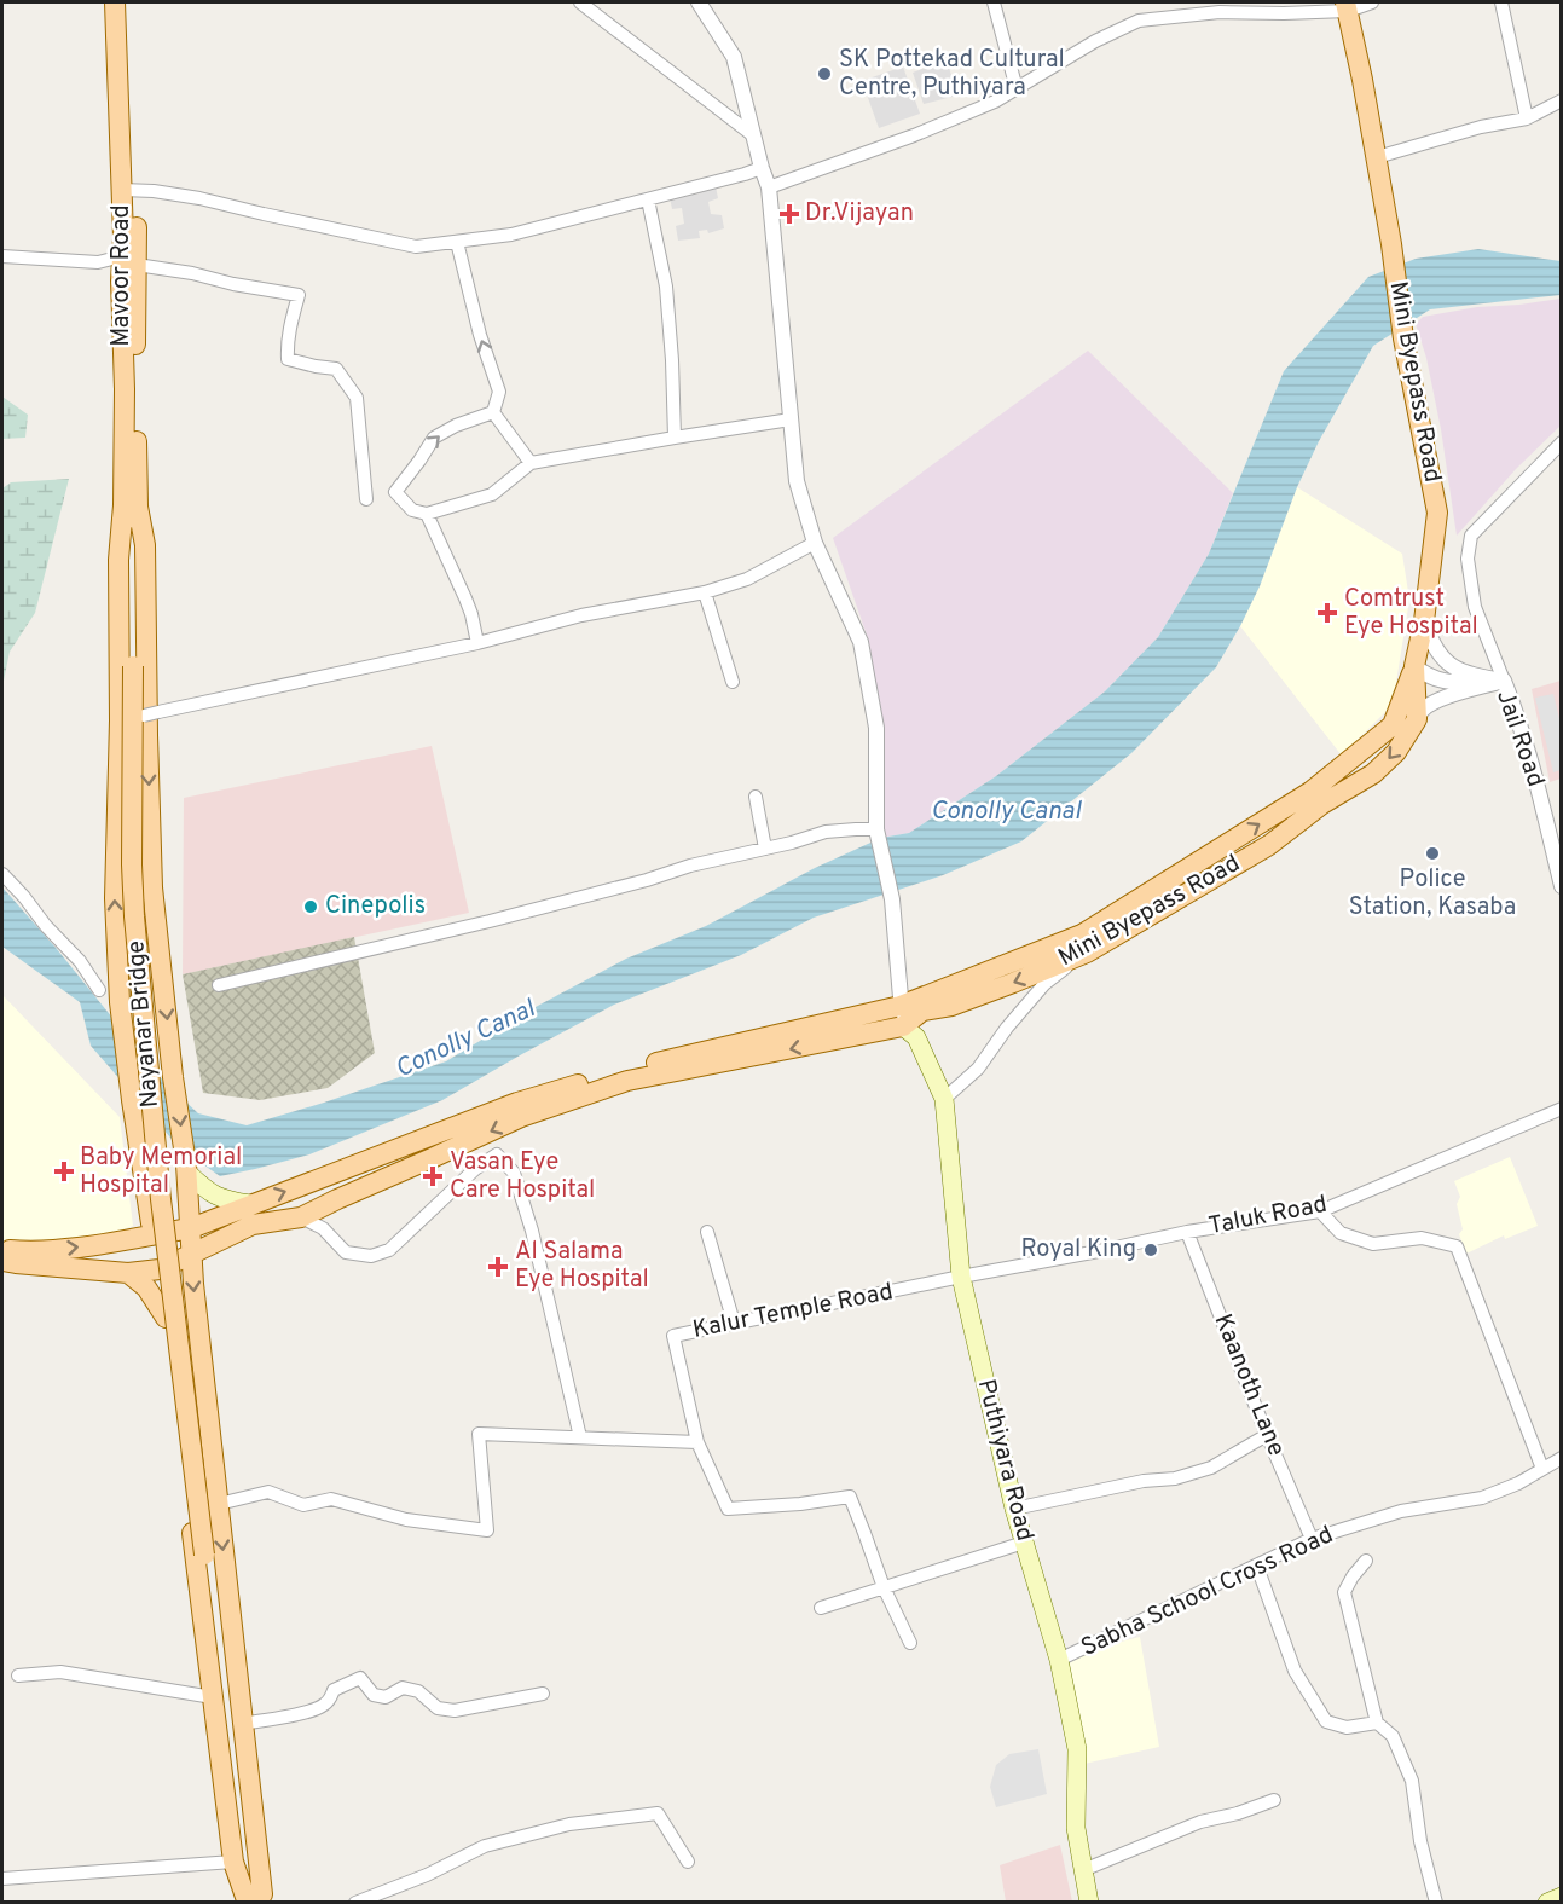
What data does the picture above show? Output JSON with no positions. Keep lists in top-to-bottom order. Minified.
{"streets":{"main road":["Mavoor Road","Mini Byepass Road","Nayanar Bridge","Puthiyara Road"],"street":["Jail Road","Taluk Road","Kalur Temple Road","Kaanoth Lane","Sabha School Cross Road"]},"crossings":[["Mavoor Road","Nayanar Bridge"],["Mini Byepass Road","Jail Road"],["Mini Byepass Road","Puthiyara Road"],["Taluk Road","Kalur Temple Road"],["Taluk Road","Kaanoth Lane"],["Taluk Road","Puthiyara Road"],["Kalur Temple Road","Puthiyara Road"],["Kaanoth Lane","Sabha School Cross Road"],["Puthiyara Road","Sabha School Cross Road"]],"water":["Conolly Canal"],"places":{"other":["SK Pottekad Cultural Centre, Puthiyara","Police Station, Kasaba","Cinepolis","Royal King"],"health":["Dr.Vijayan","Comtrust Eye Hospital","Baby Memorial Hospital","Vasan Eye Care Hospital","Al Salama Eye Hospital"]}}
